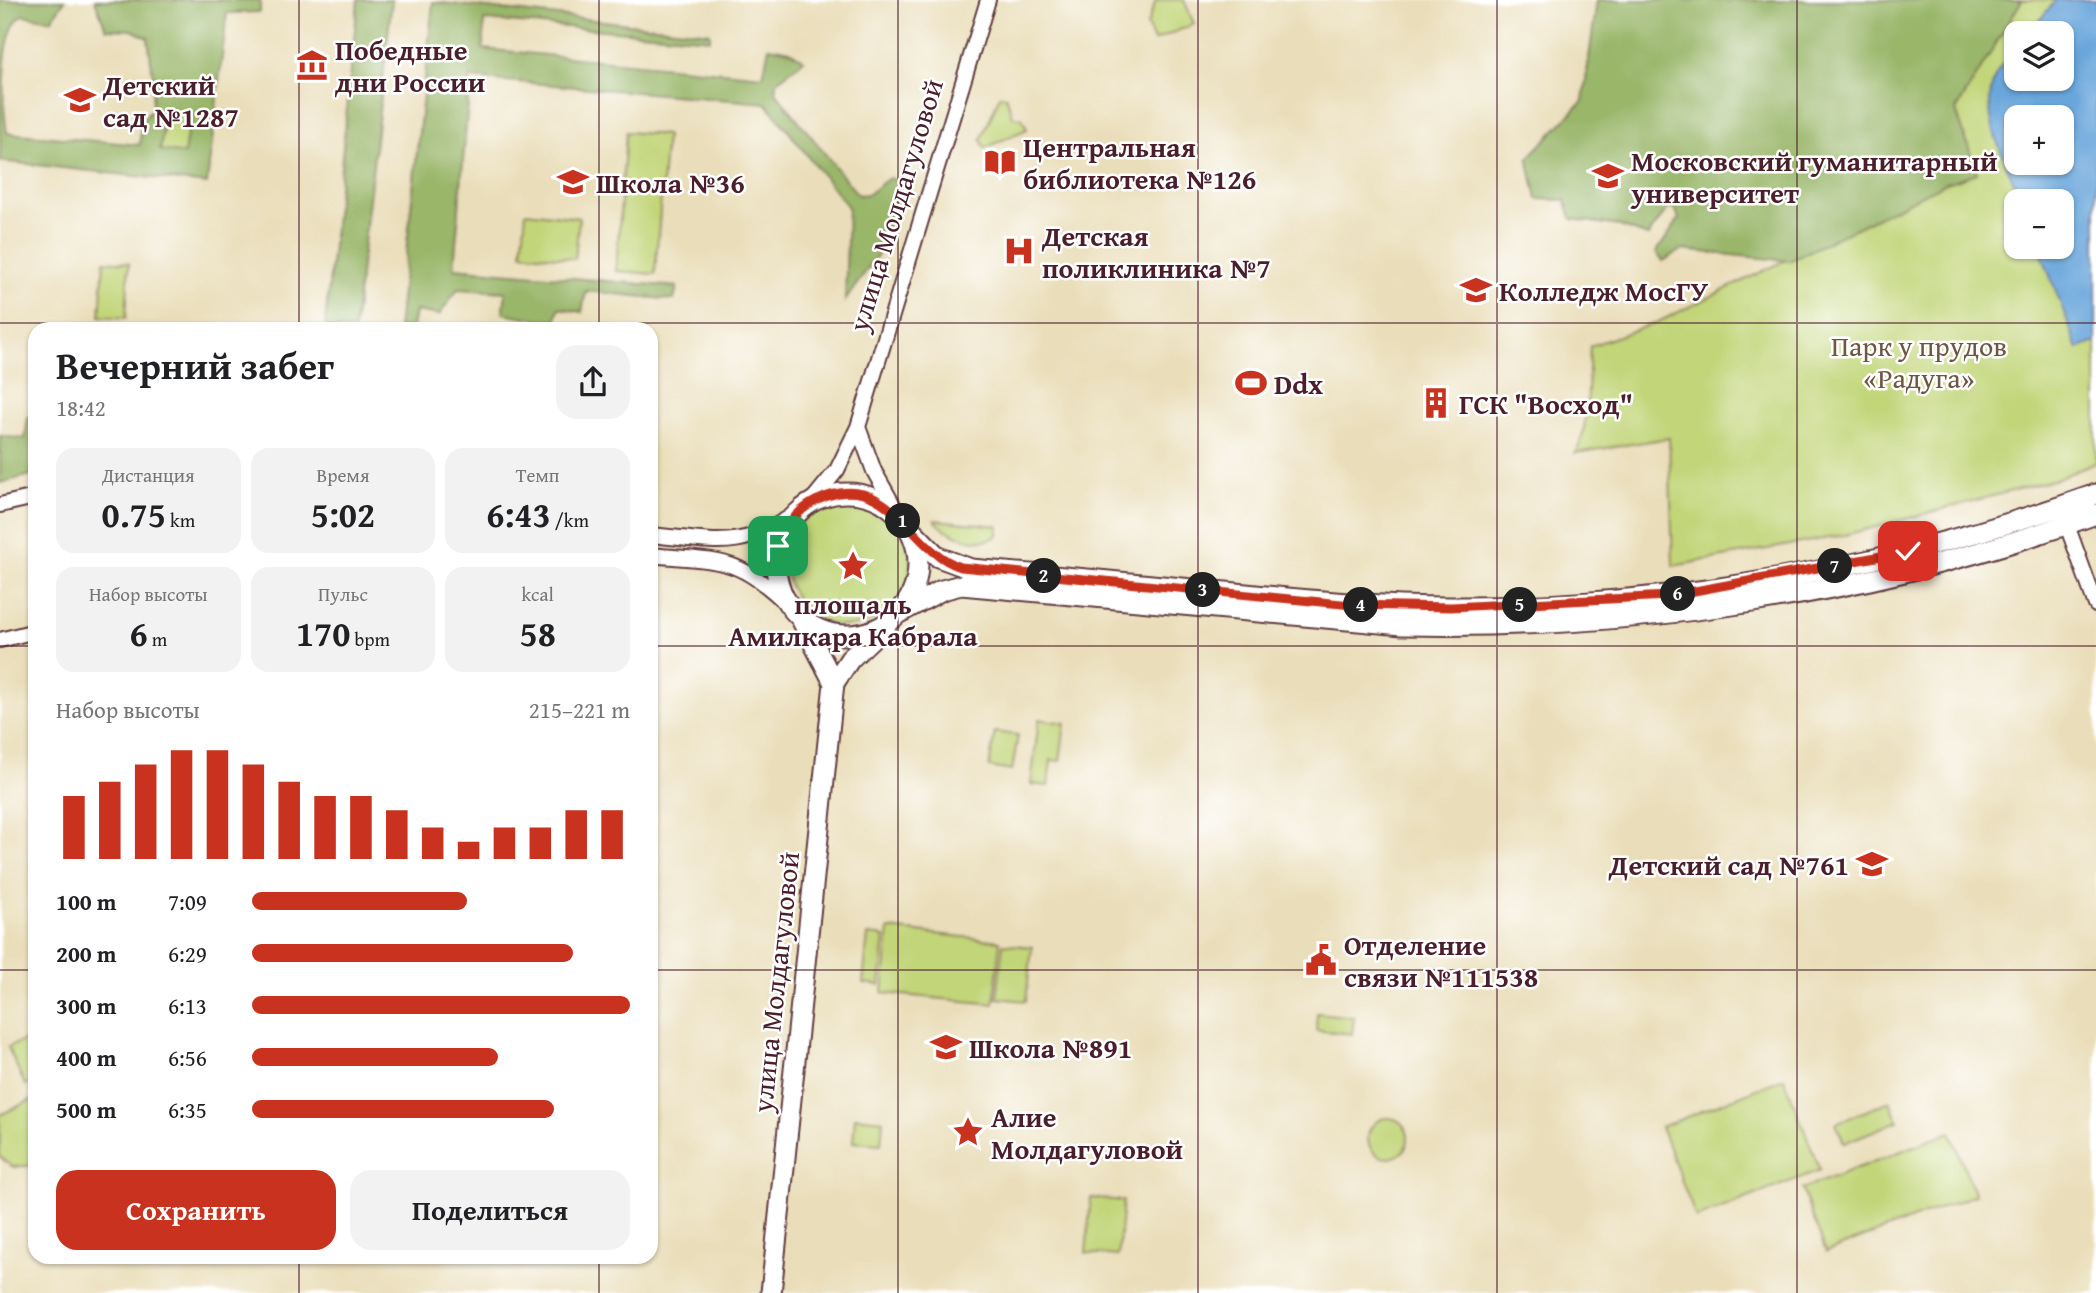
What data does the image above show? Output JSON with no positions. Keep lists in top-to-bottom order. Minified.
{"streets":{"main road":["улица Молдагуловой"]},"parks":["Парк у прудов «Радуга»"],"places":{"museum":["Победные дни России"],"school or university":["Детский сад №1287","Московский гуманитарный университет","Школа №36","Колледж МосГУ","Детский сад №761","Школа №891"],"library":["Центральная библиотека №126"],"hospital":["Детская поликлиника №7"],"sports":["Ddx"],"building":["ГСК \"Восход\""],"place":["площадь Амилкара Кабрала","Алие Молдагуловой"],"public building":["Отделение связи №111538"]},"page":{"map_buttons":["+","−"],"heading":["Вечерний забег","18:42"],"stats":[["Дистанция","0.75 km"],["Время","5:02"],["Темп","6:43 /km"],["Набор высоты","6 m"],["Пульс","170 bpm"],["kcal","58"]],"pins":["1","7","2","3","6","4","5"],"chart":["Набор высоты","215–221 m"],"list":[{"name":"100 m","note":"7:09"},{"name":"200 m","note":"6:29"},{"name":"300 m","note":"6:13"},{"name":"400 m","note":"6:56"},{"name":"500 m","note":"6:35"}],"buttons":["Сохранить","Поделиться"]}}
